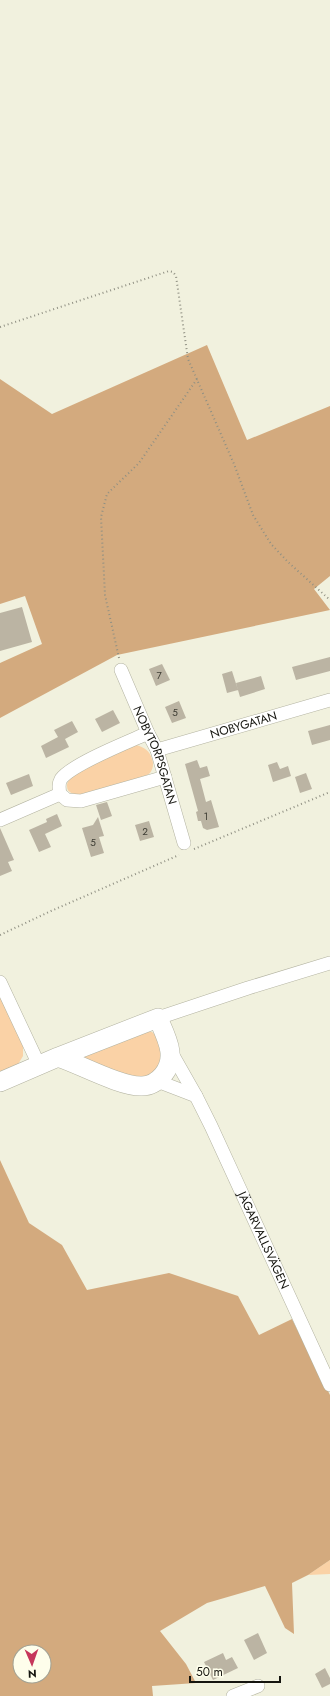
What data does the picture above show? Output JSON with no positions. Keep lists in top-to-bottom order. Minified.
{"streets":{"street":["NOBYGATAN","NOBYTORPSGATAN","JÄGARVALLSVÄGEN"]},"crossings":[["NOBYGATAN","NOBYTORPSGATAN"]],"house_numbers":["7","5","1","2","5"],"scale_bar":"50 m","north":"bottom"}
